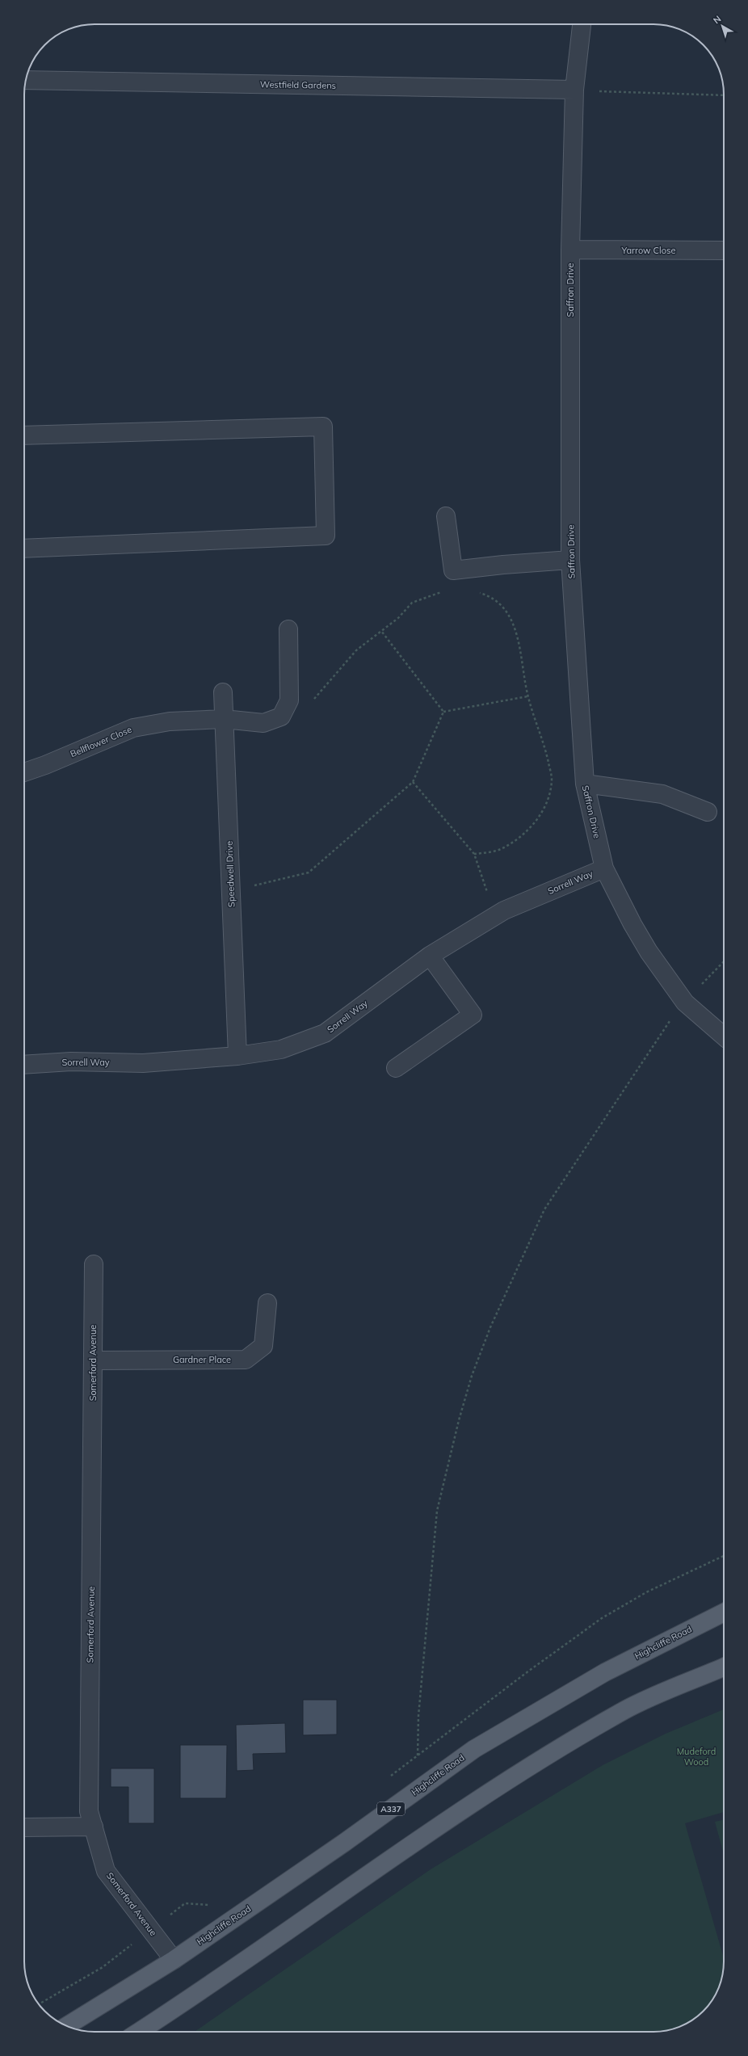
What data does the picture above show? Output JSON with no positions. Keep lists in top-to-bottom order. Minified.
{"streets":{"main road":["Highcliffe Road","A337"],"street":["Westfield Gardens","Yarrow Close","Saffron Drive","Bellflower Close","Speedwell Drive","Sorrell Way","Gardner Place","Somerford Avenue"]},"crossings":[["Westfield Gardens","Saffron Drive"],["Yarrow Close","Saffron Drive"],["Saffron Drive","Sorrell Way"],["Bellflower Close","Speedwell Drive"],["Speedwell Drive","Sorrell Way"],["Gardner Place","Somerford Avenue"],["Somerford Avenue","Highcliffe Road"]],"parks":["Mudeford Wood"],"north":"top left"}
